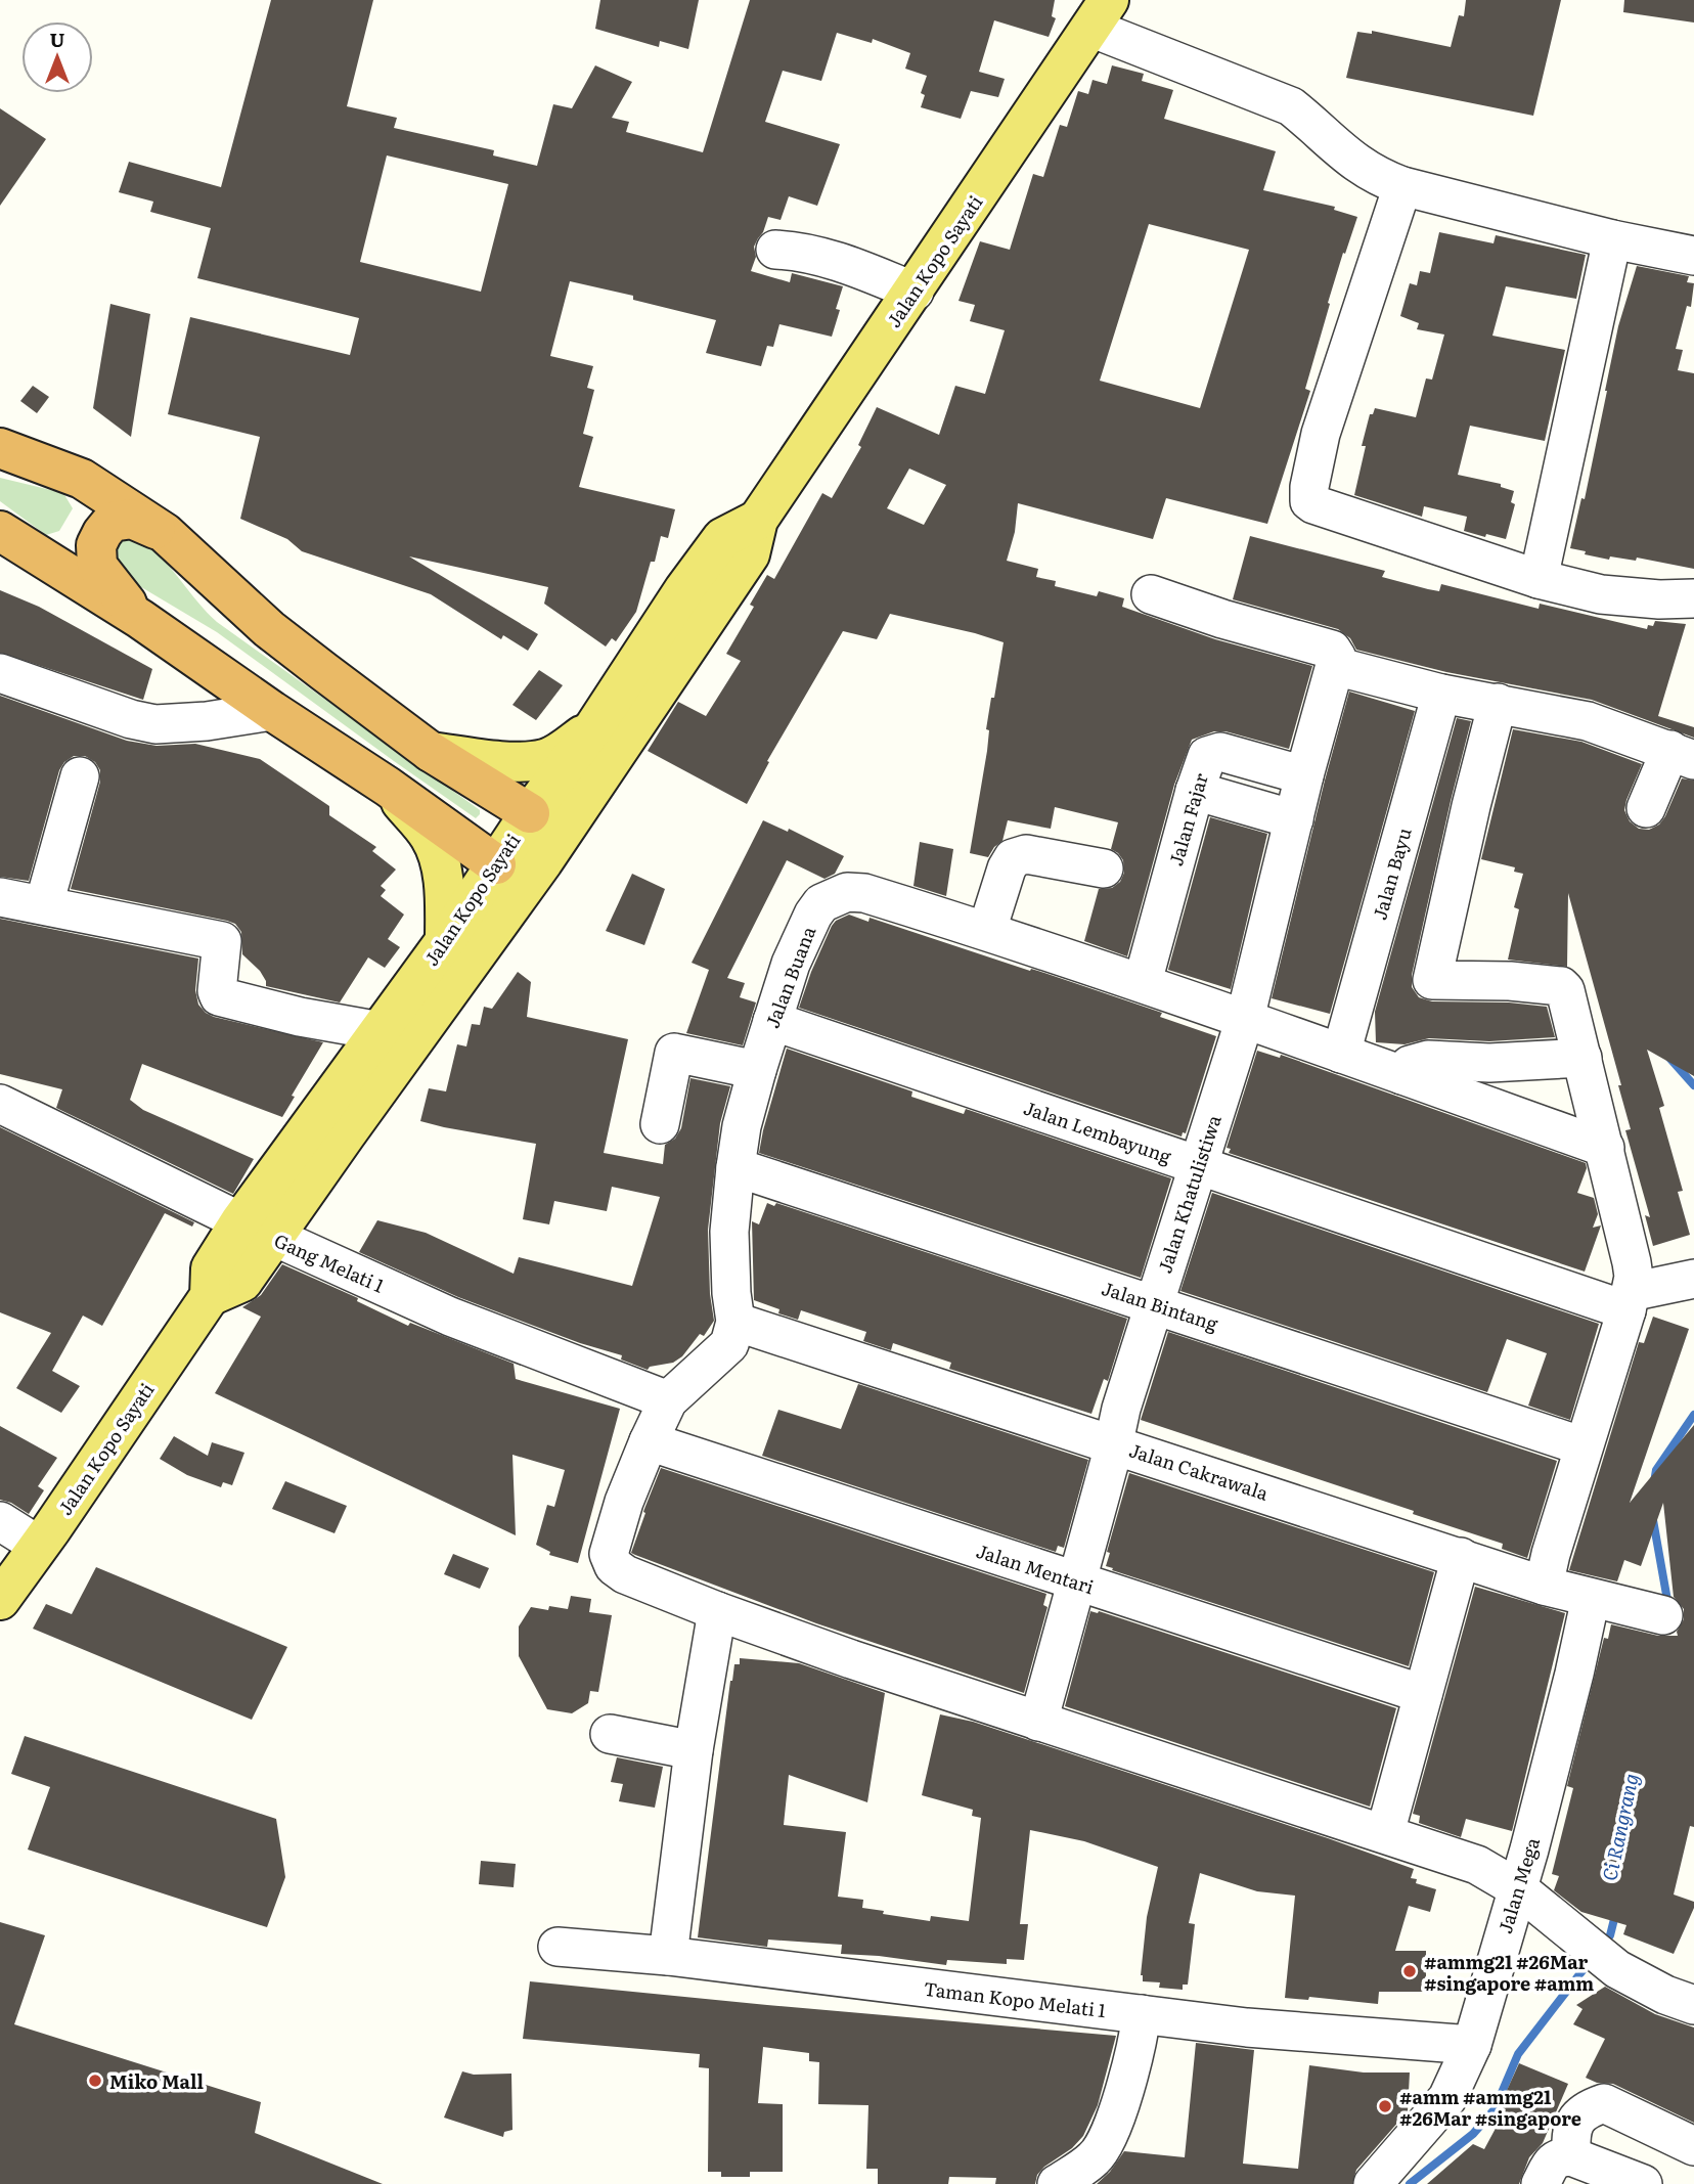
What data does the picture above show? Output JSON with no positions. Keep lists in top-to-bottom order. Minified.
{"streets":{"main road":["Jalan Kopo Sayati"],"street":["Jalan Fajar","Jalan Bayu","Jalan Buana","Jalan Lembayung","Jalan Khatulistiwa","Gang Melati 1","Jalan Bintang","Jalan Cakrawala","Jalan Mentari","Jalan Mega","Taman Kopo Melati 1"]},"crossings":[["Jalan Kopo Sayati","Gang Melati 1"],["Jalan Fajar","Jalan Buana"],["Jalan Fajar","Jalan Khatulistiwa"],["Jalan Bayu","Jalan Buana"],["Jalan Buana","Jalan Lembayung"],["Jalan Buana","Jalan Khatulistiwa"],["Jalan Buana","Jalan Bintang"],["Jalan Buana","Jalan Cakrawala"],["Jalan Lembayung","Jalan Khatulistiwa"],["Jalan Khatulistiwa","Jalan Bintang"],["Jalan Khatulistiwa","Jalan Cakrawala"],["Jalan Khatulistiwa","Jalan Mentari"],["Jalan Cakrawala","Jalan Mega"],["Jalan Mega","Taman Kopo Melati 1"]],"water":["Ci Rangrang"],"places":["#ammg21 #26Mar #singapore #amm","Miko Mall","#amm #ammg21 #26Mar #singapore"],"north":"top"}
